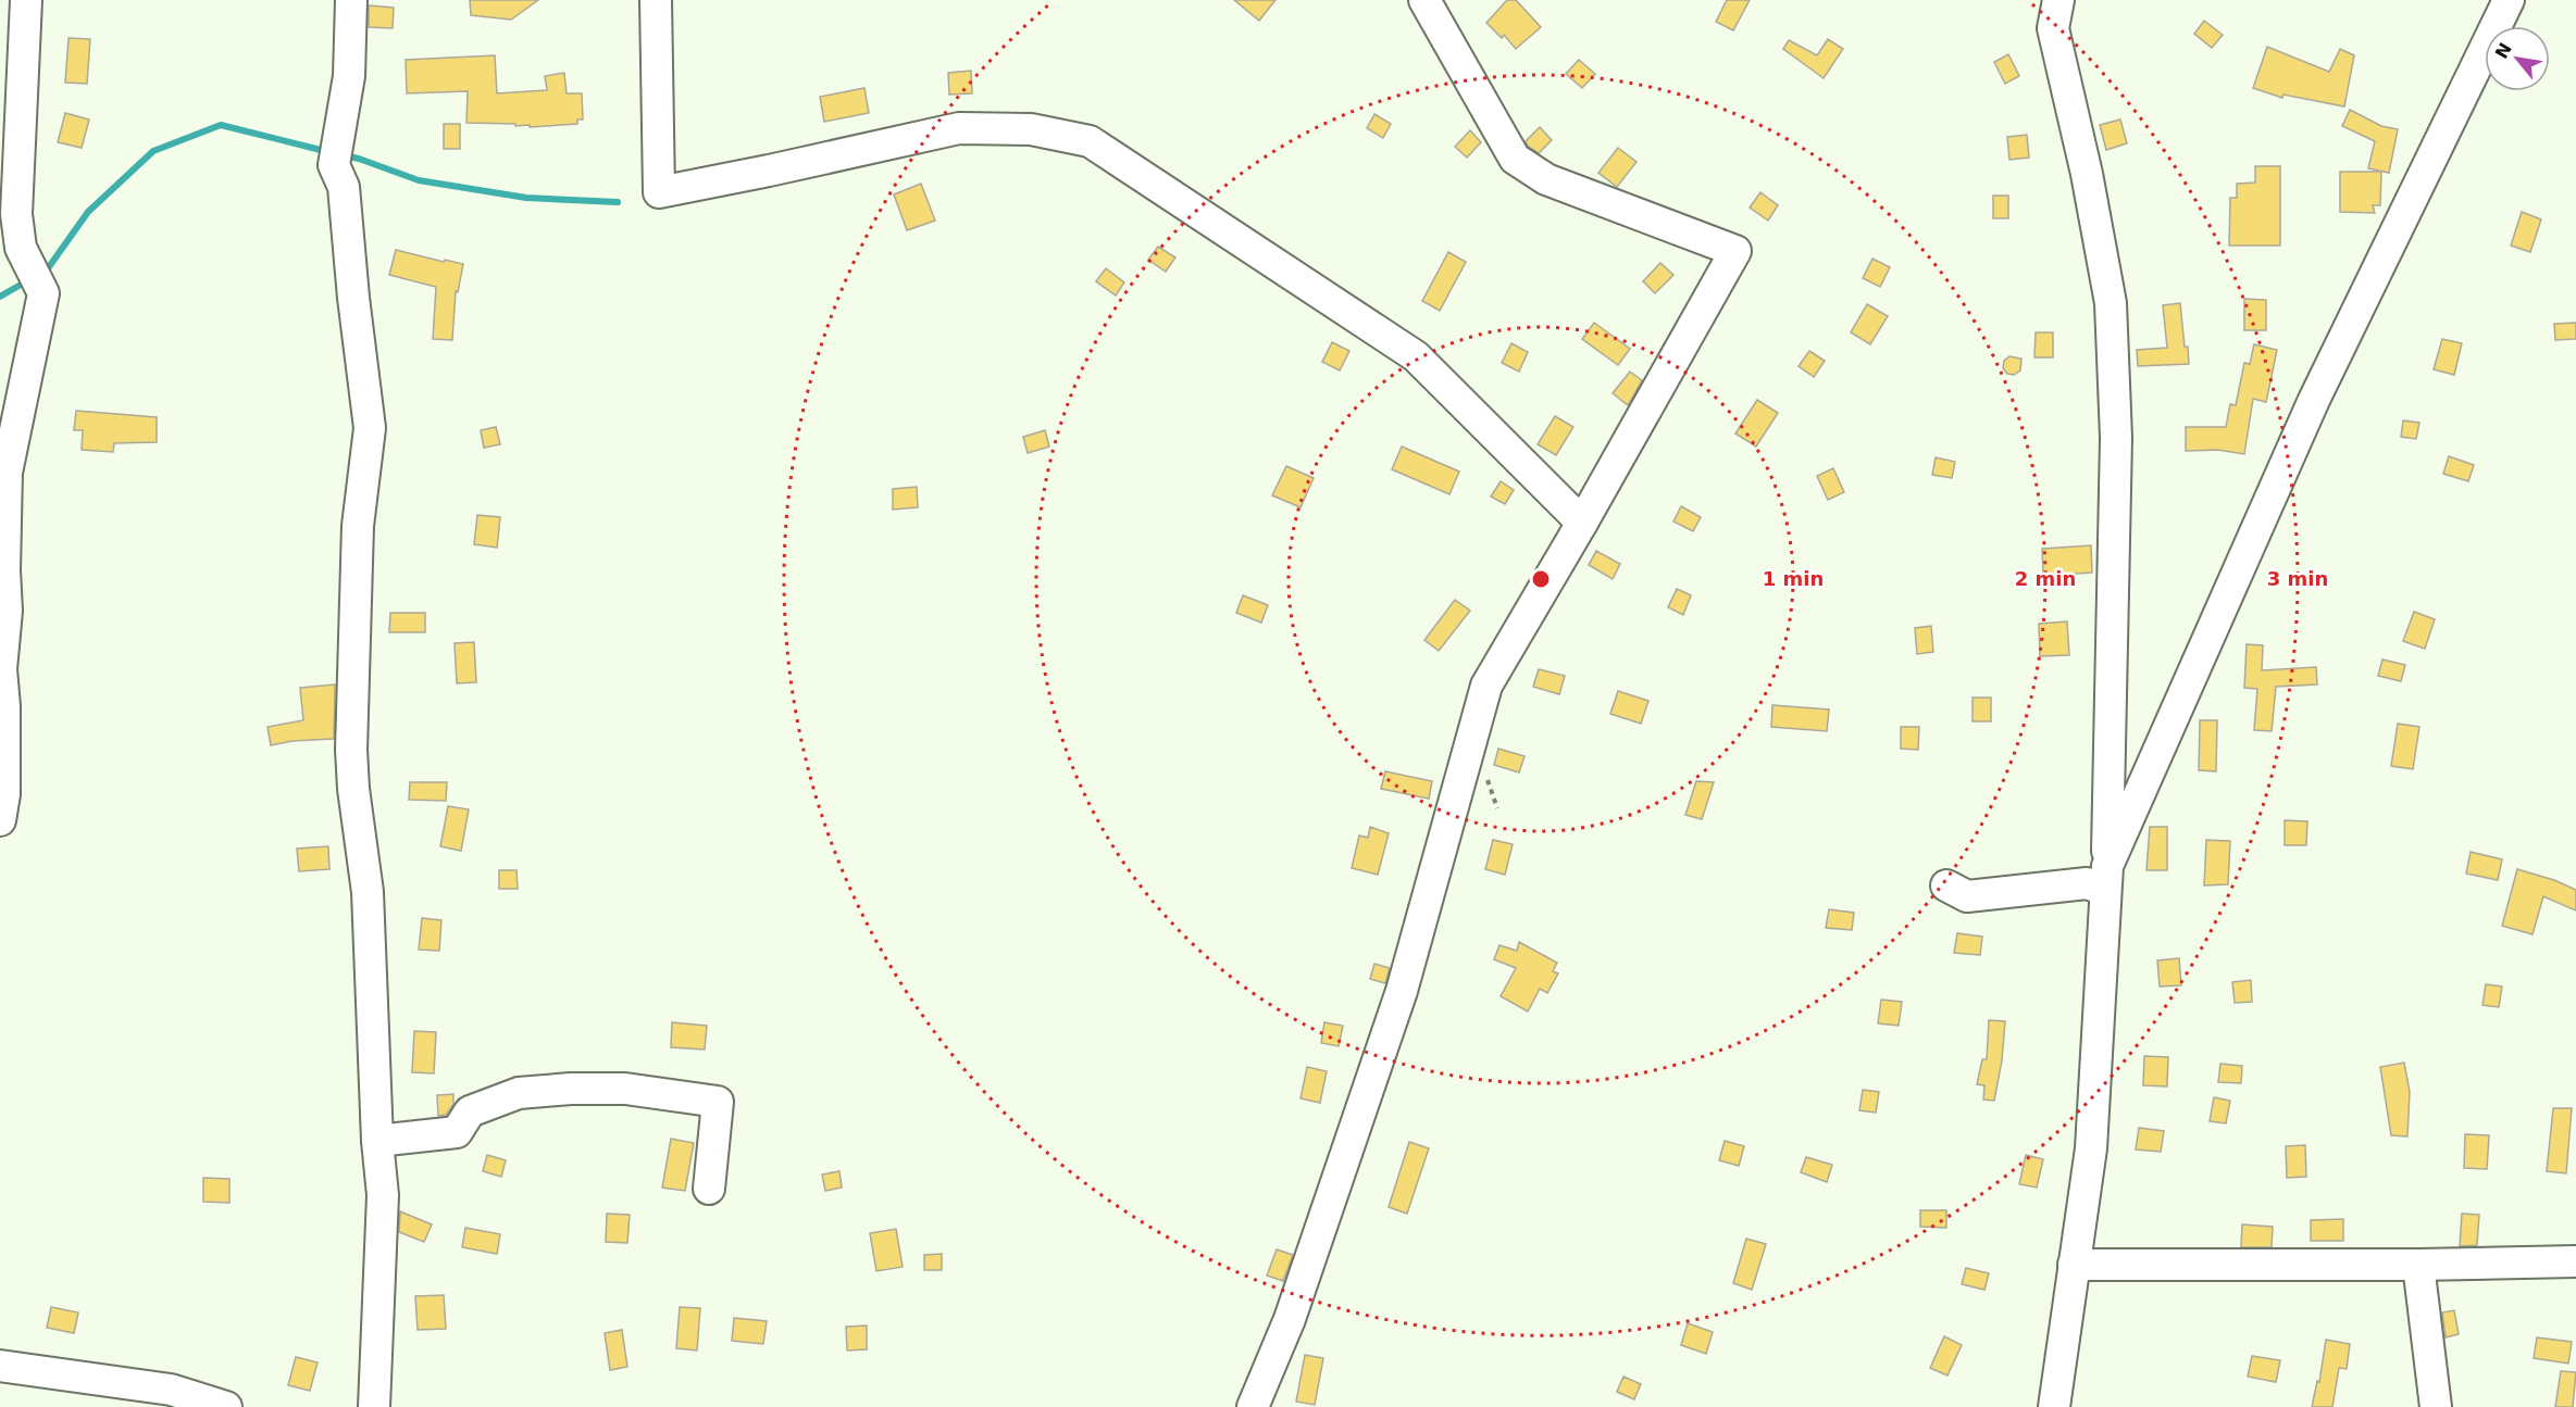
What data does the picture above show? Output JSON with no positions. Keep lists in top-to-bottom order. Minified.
{"north":"top left","rings":["1 min","2 min","3 min"]}
